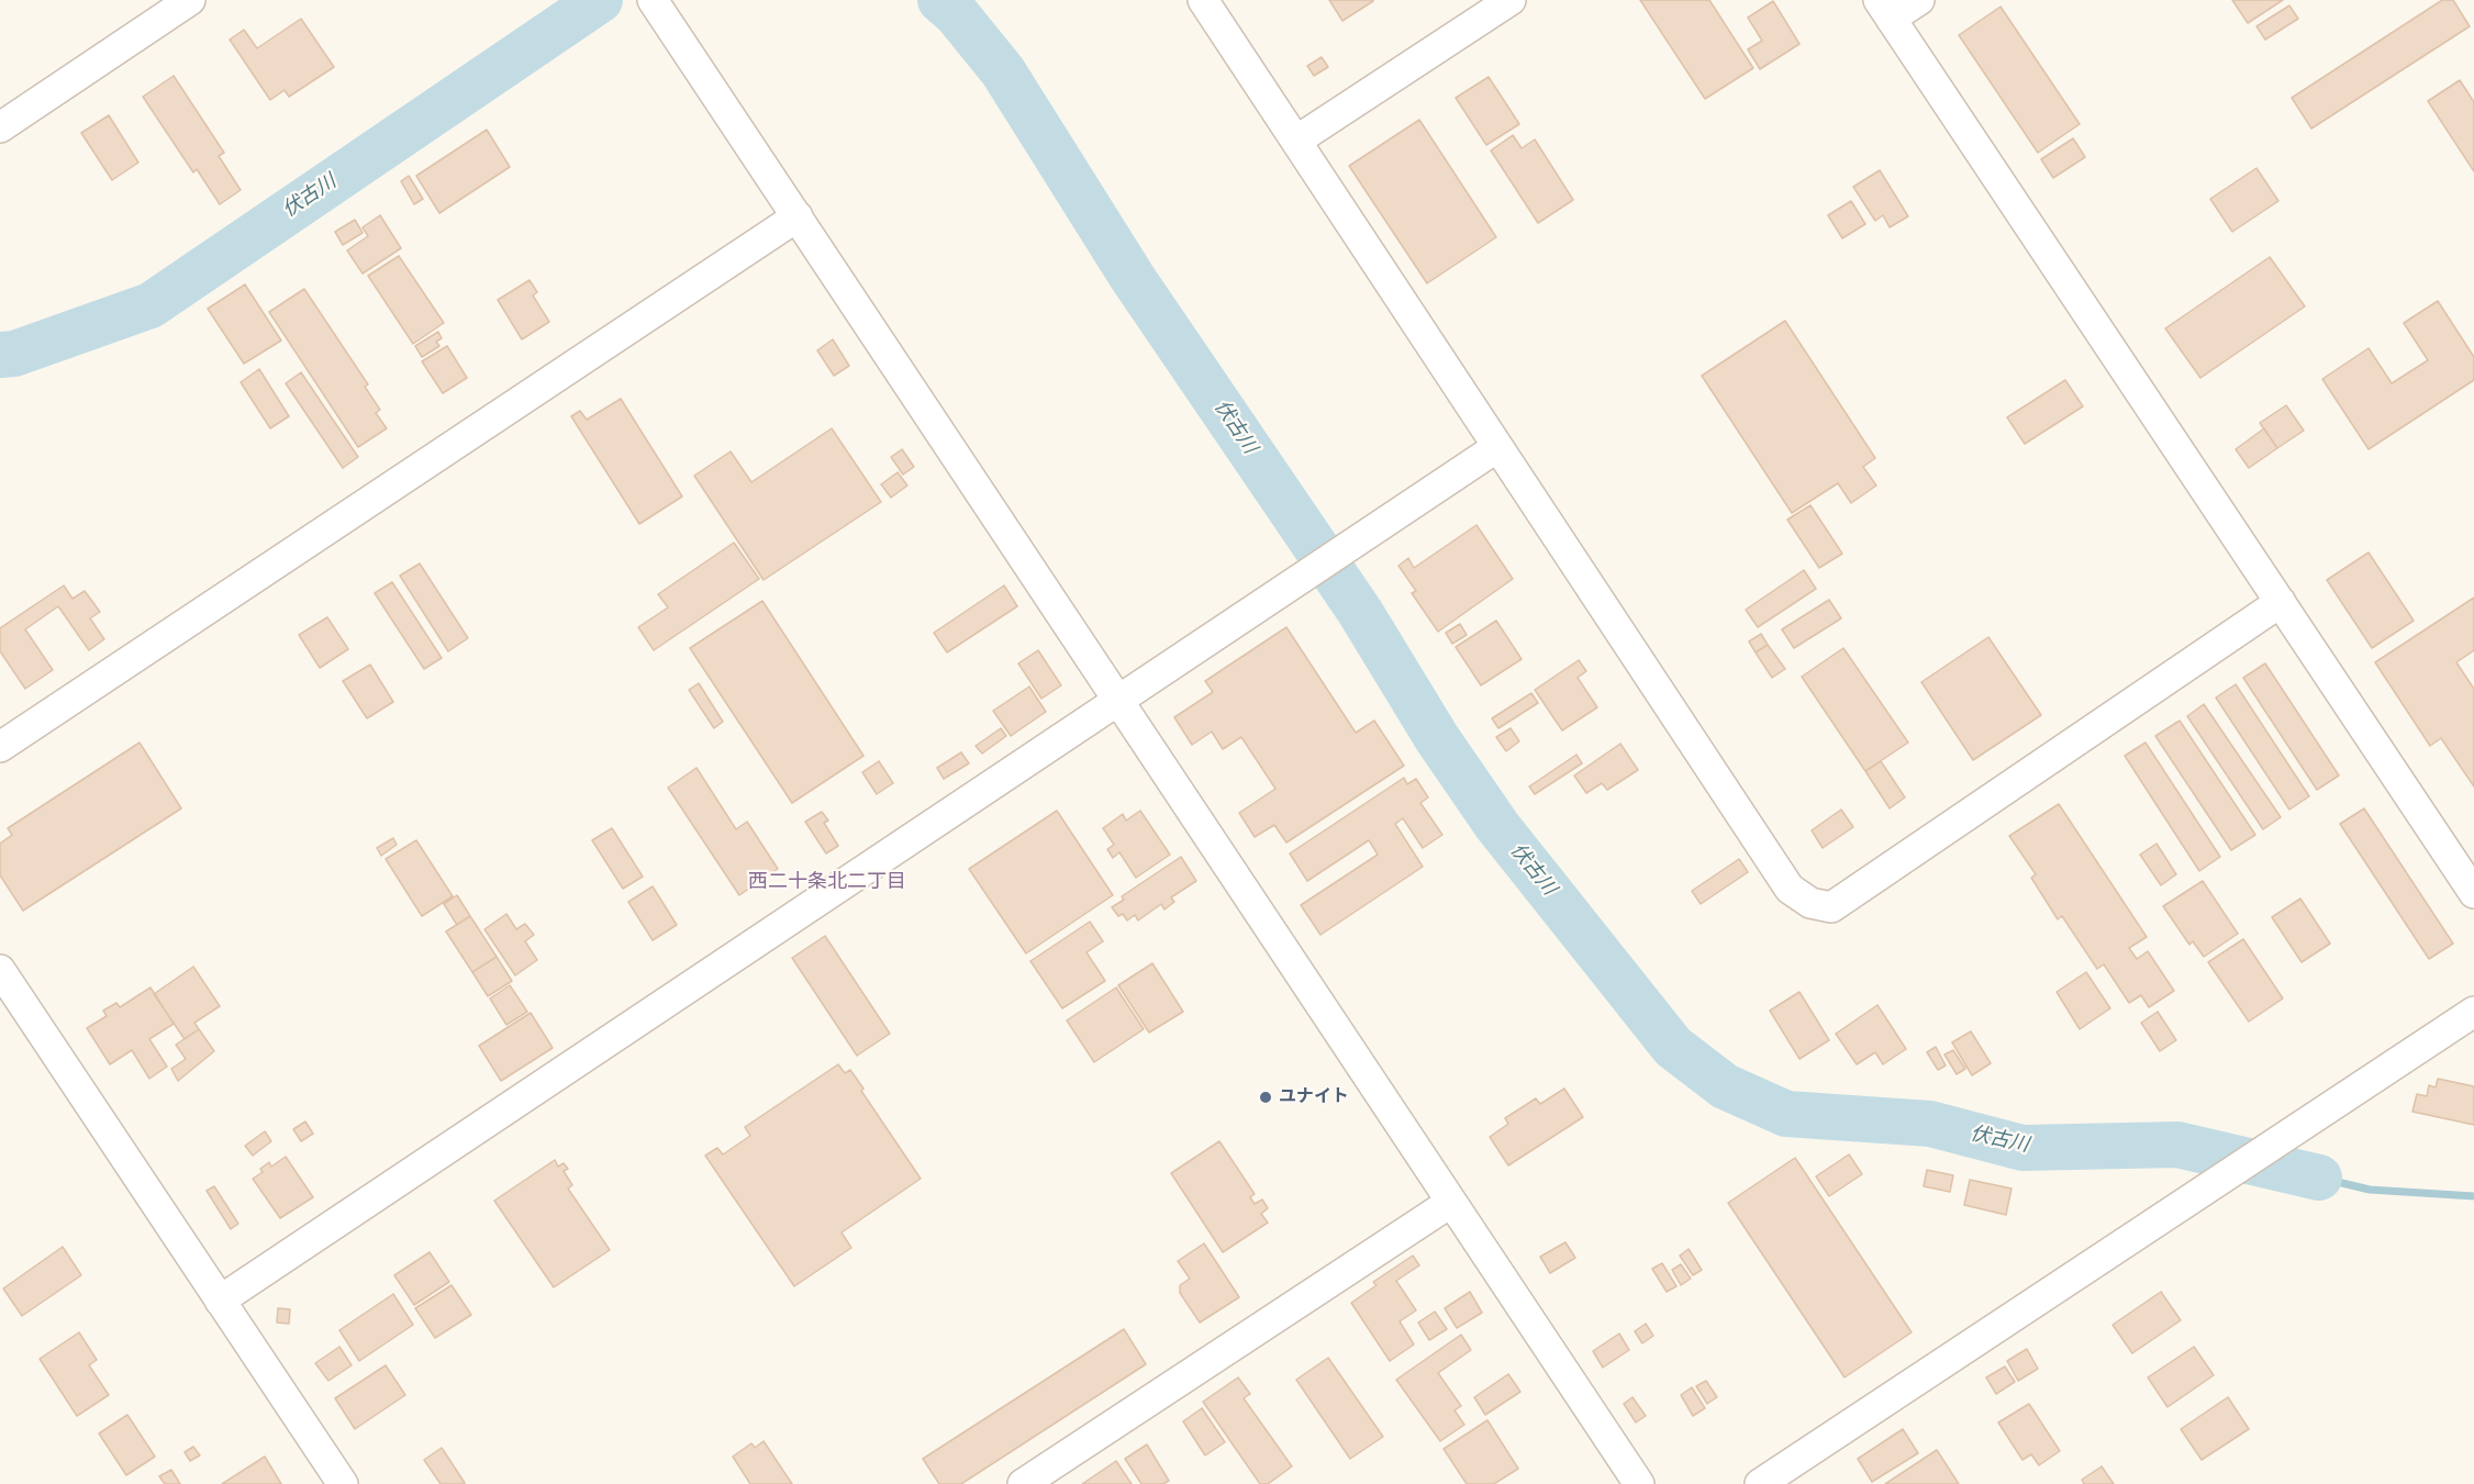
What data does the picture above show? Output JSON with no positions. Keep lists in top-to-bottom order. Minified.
{"districts":["西二十条北二丁目"],"water":["伏古川"],"places":["ユナイト"]}
